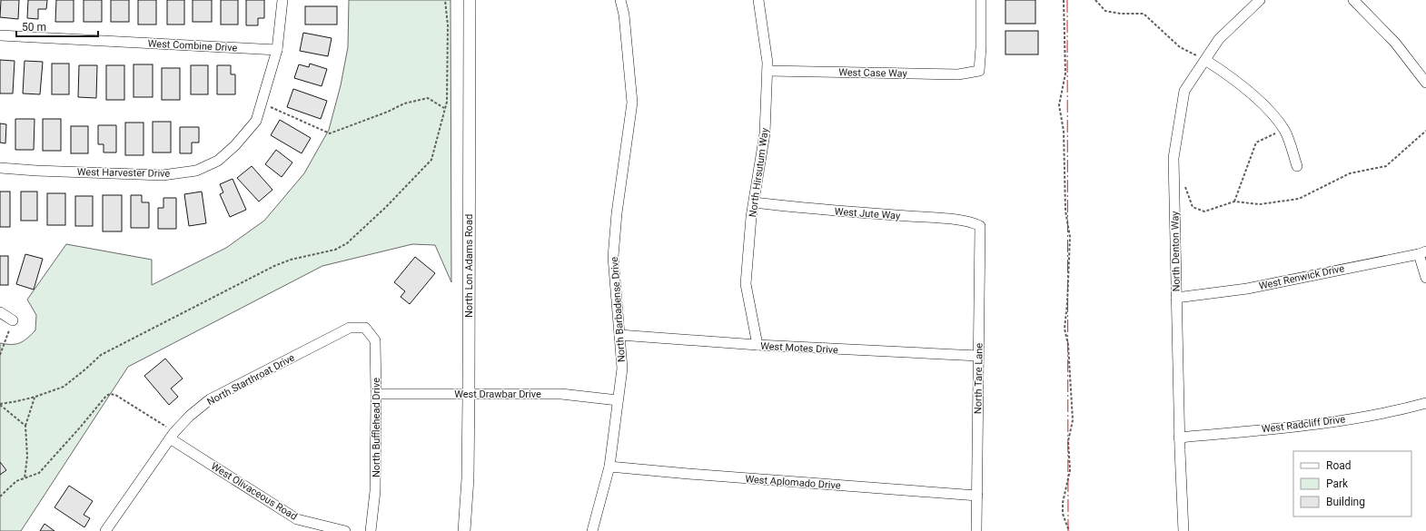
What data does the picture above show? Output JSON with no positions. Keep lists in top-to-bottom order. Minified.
{"streets":{"street":["West Combine Drive","West Case Way","West Harvester Drive","North Hirsutum Way","West Jute Way","North Denton Way","North Lon Adams Road","West Renwick Drive","North Barbadense Drive","West Motes Drive","North Tare Lane","North Starthroat Drive","West Drawbar Drive","West Radcliff Drive","North Bufflehead Drive","West Aplomado Drive","West Olivaceous Road"]},"crossings":[["West Combine Drive","West Harvester Drive"],["West Case Way","North Hirsutum Way"],["North Hirsutum Way","West Jute Way"],["North Hirsutum Way","West Motes Drive"],["West Jute Way","North Tare Lane"],["North Denton Way","West Renwick Drive"],["North Denton Way","West Radcliff Drive"],["North Lon Adams Road","West Drawbar Drive"],["North Barbadense Drive","West Motes Drive"],["North Barbadense Drive","West Drawbar Drive"],["North Barbadense Drive","West Aplomado Drive"],["West Motes Drive","North Tare Lane"],["North Tare Lane","West Aplomado Drive"],["North Starthroat Drive","North Bufflehead Drive"],["North Starthroat Drive","West Olivaceous Road"],["West Drawbar Drive","North Bufflehead Drive"]],"legend":["Road","Park","Building"],"scale_bar":"50 m"}
